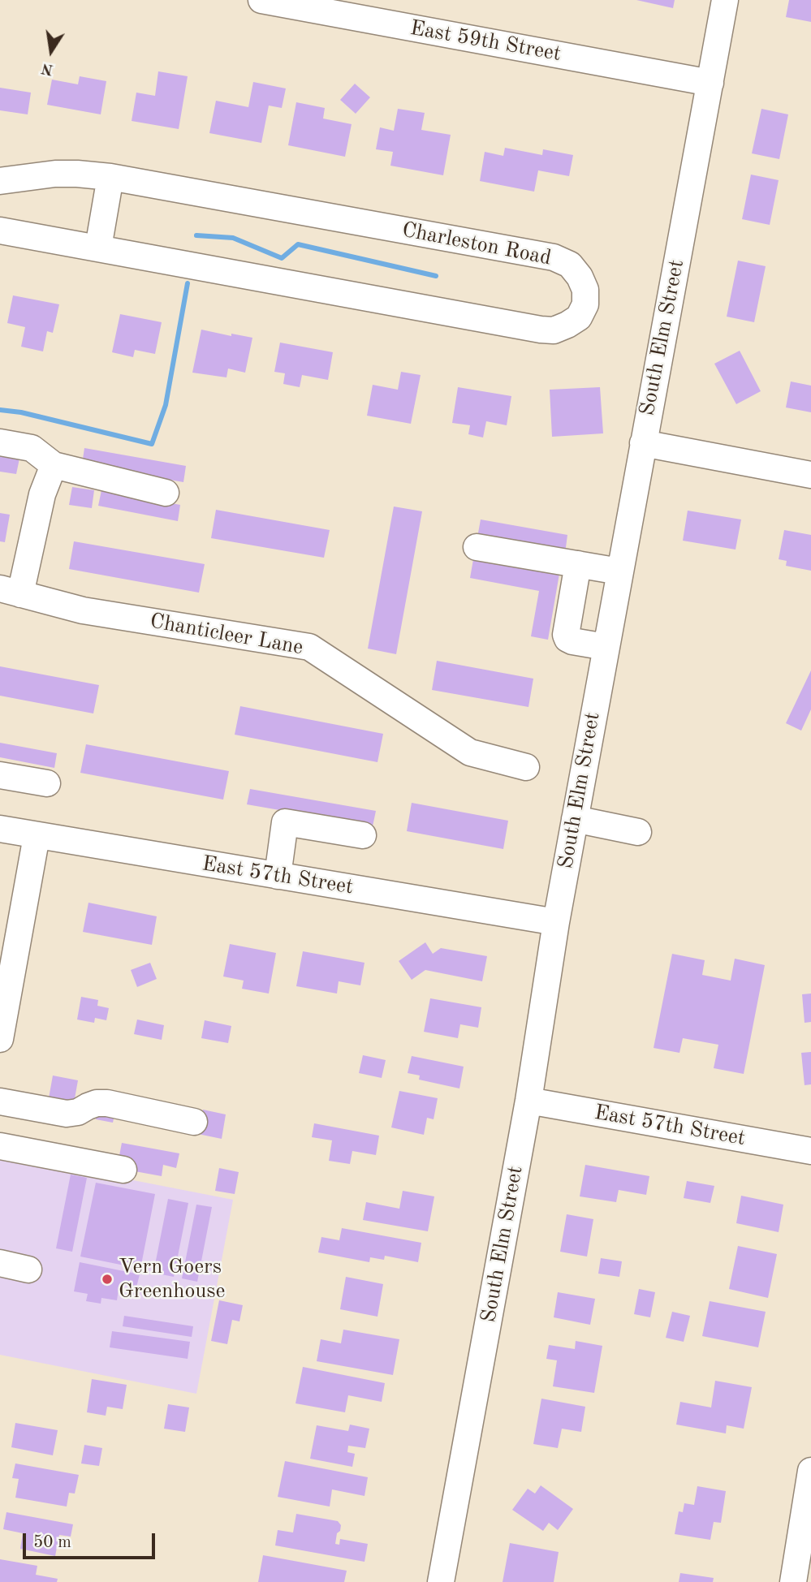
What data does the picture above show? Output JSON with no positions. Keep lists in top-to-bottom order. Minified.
{"streets":{"street":["East 59th Street","Charleston Road","South Elm Street","Chanticleer Lane","East 57th Street"]},"crossings":[["East 59th Street","South Elm Street"],["South Elm Street","East 57th Street"]],"places":["Vern Goers Greenhouse"],"scale_bar":"50 m","north":"bottom"}
